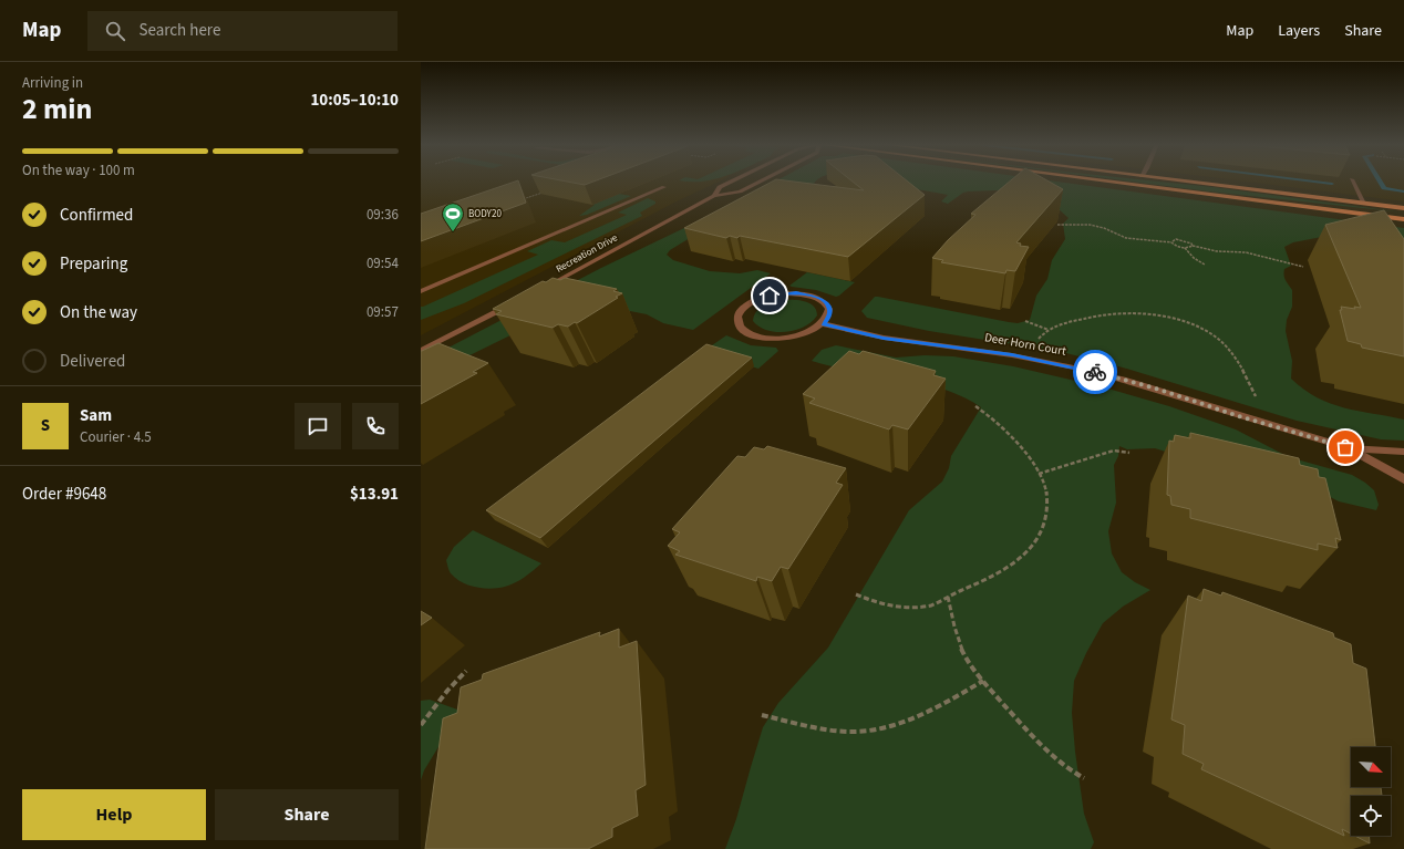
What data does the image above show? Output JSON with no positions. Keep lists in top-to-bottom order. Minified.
{"streets":{"street":["Recreation Drive","Deer Horn Court"]},"places":{"sports":["BODY20"]},"north":"bottom right","page":{"header":"Map","search":"Search here","nav":["Map","Layers","Share"],"heading":["2 min","Arriving in","10:05–10:10"],"panel":["Sam","Courier · 4.5","Order #9648","$13.91"],"bar":"On the way · 100 m","list":[["Confirmed","09:36"],["Preparing","09:54"],["On the way","09:57"],"Delivered"],"round":"S","buttons":["Help","Share"]}}
